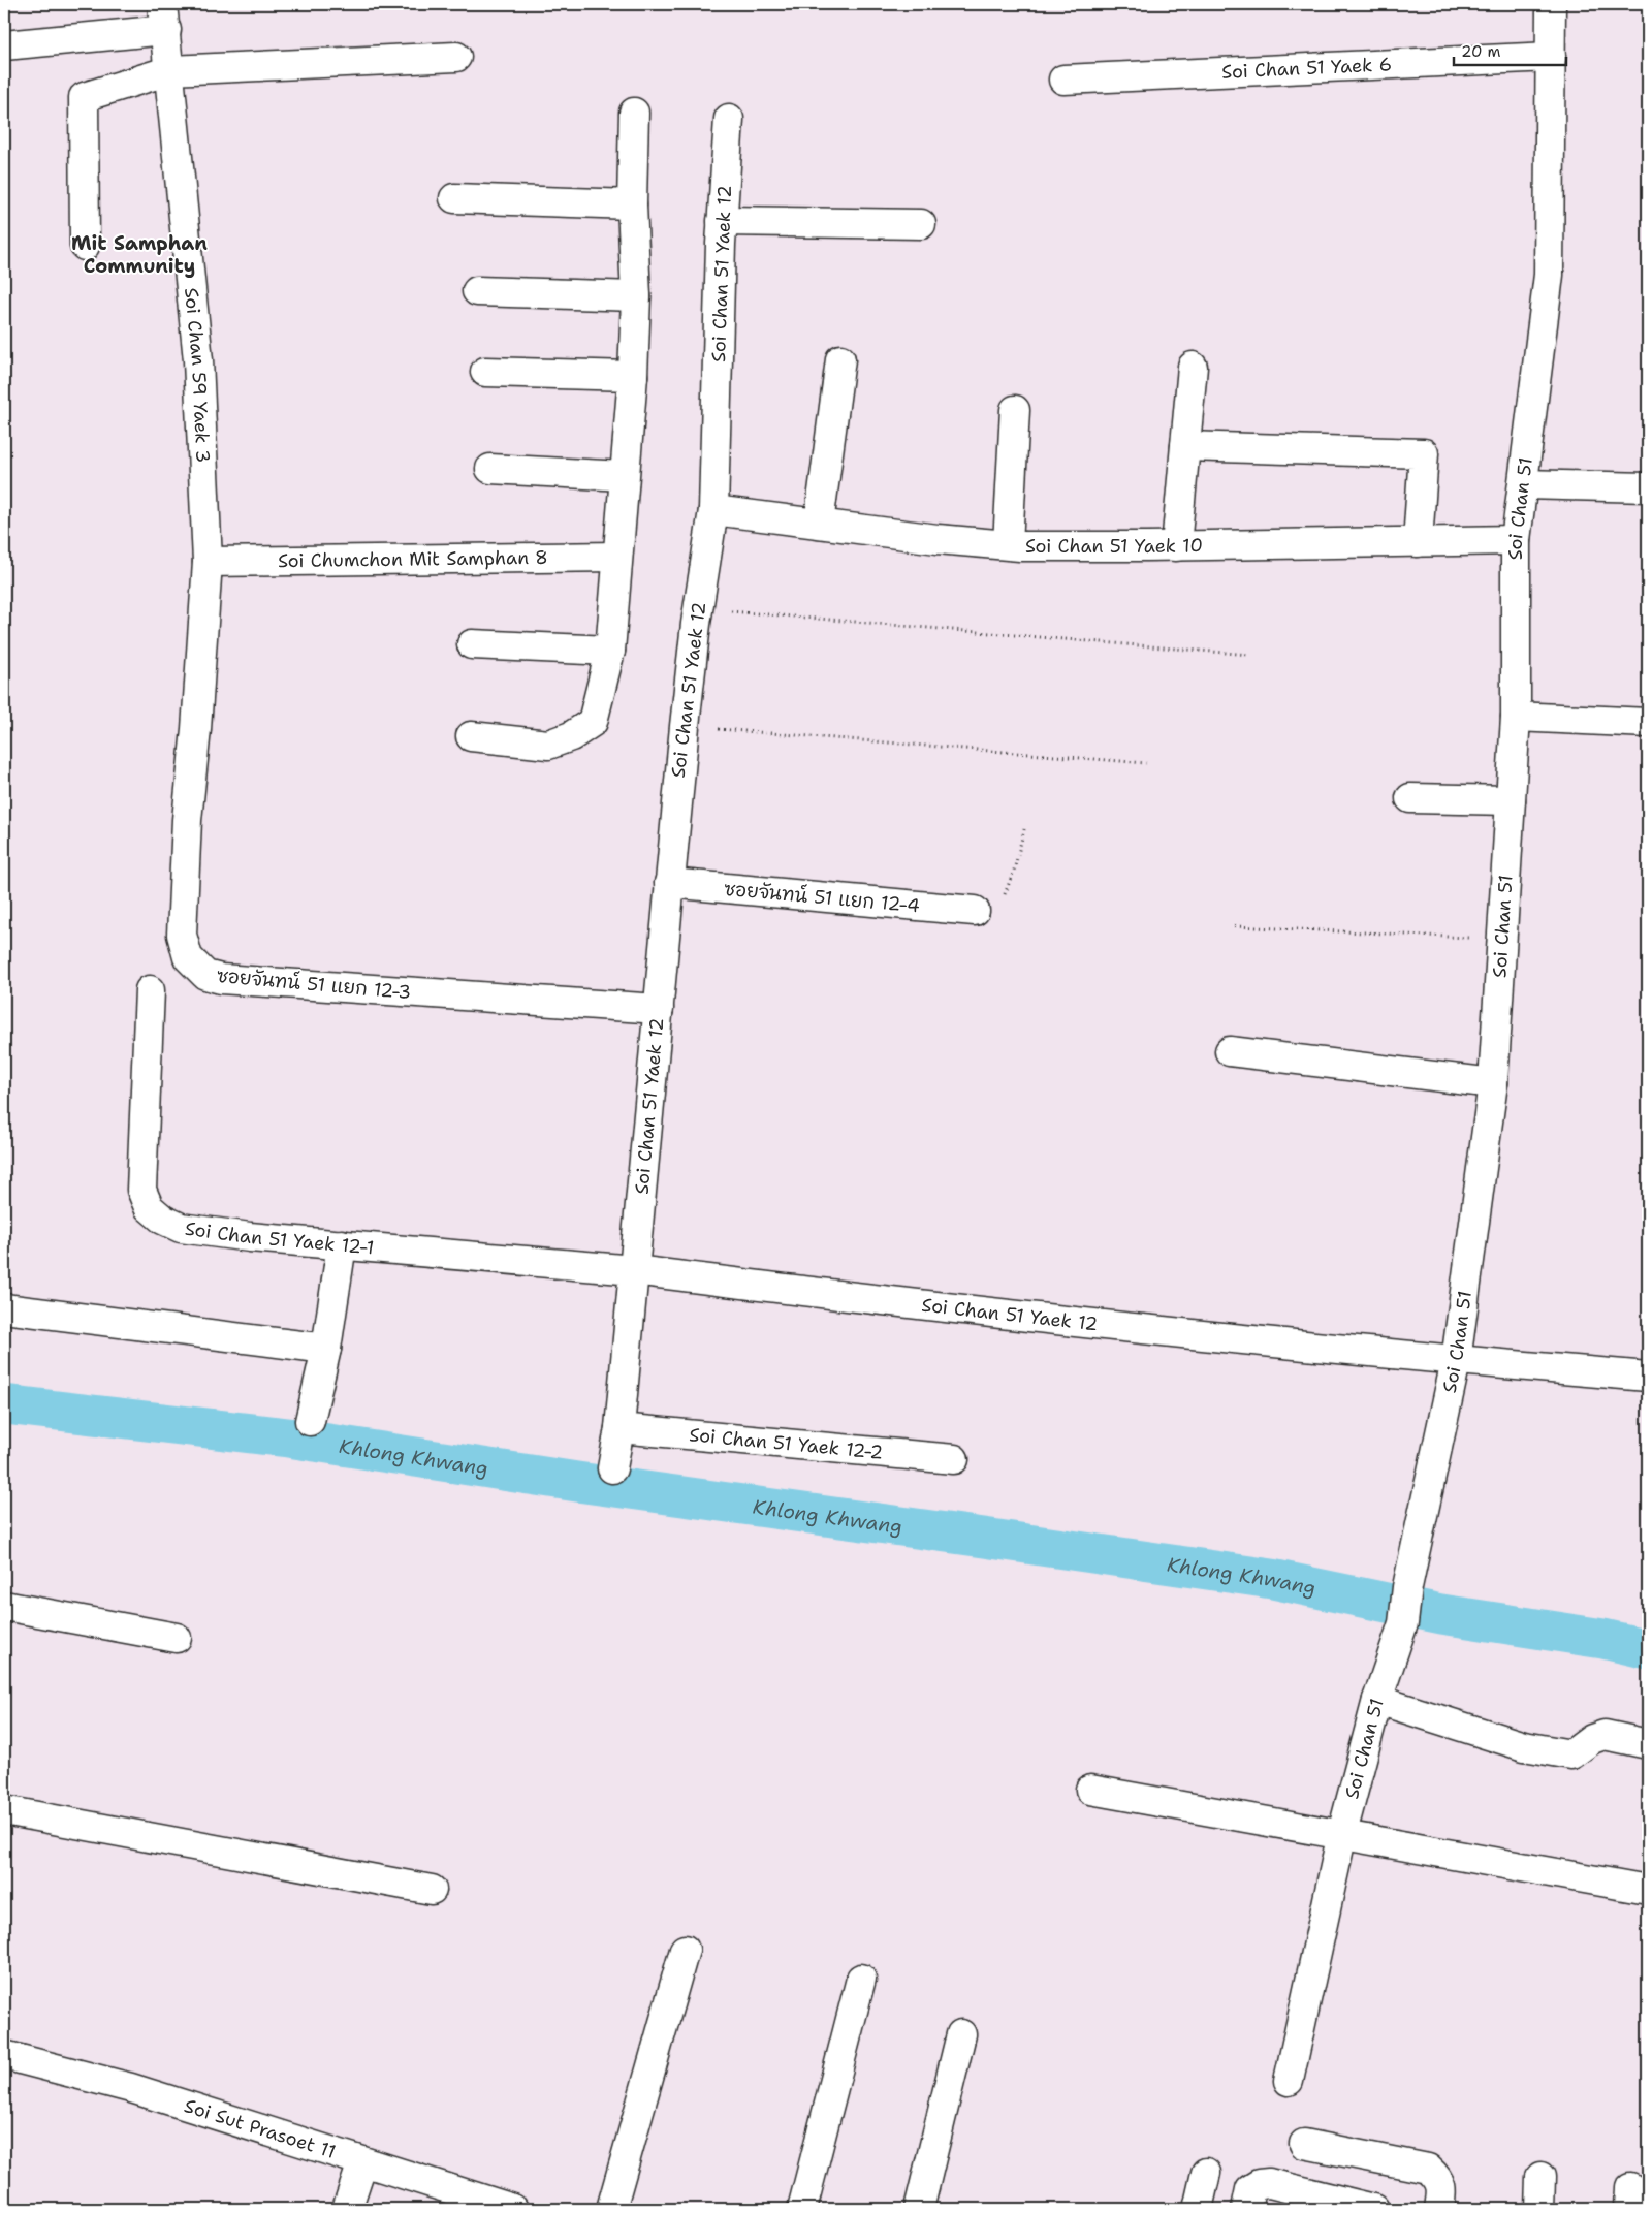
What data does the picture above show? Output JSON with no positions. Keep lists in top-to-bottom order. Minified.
{"streets":{"street":["Soi Chan 51 Yaek 6","Soi Chan 51 Yaek 12","Soi Chan 59 Yaek 3","Soi Chan 51","Soi Chan 51 Yaek 10","Soi Chumchon Mit Samphan 8","ซอยจันทน์ 51 แยก 12-4","ซอยจันทน์ 51 แยก 12-3","Soi Chan 51 Yaek 12-1","Soi Chan 51 Yaek 12-2","Soi Sut Prasoet 11"]},"crossings":[["Soi Chan 51 Yaek 6","Soi Chan 51"],["Soi Chan 51 Yaek 12","Soi Chan 51"],["Soi Chan 51 Yaek 12","Soi Chan 51 Yaek 10"],["Soi Chan 51 Yaek 12","ซอยจันทน์ 51 แยก 12-4"],["Soi Chan 51 Yaek 12","ซอยจันทน์ 51 แยก 12-3"],["Soi Chan 51 Yaek 12","Soi Chan 51 Yaek 12-1"],["Soi Chan 59 Yaek 3","Soi Chumchon Mit Samphan 8"],["Soi Chan 59 Yaek 3","ซอยจันทน์ 51 แยก 12-3"],["Soi Chan 51","Soi Chan 51 Yaek 10"],["Soi Chumchon Mit Samphan 8","ซอยจันทน์ 51 แยก 12-3"]],"districts":["Mit Samphan Community"],"water":["Khlong Khwang"],"scale_bar":"20 m"}
